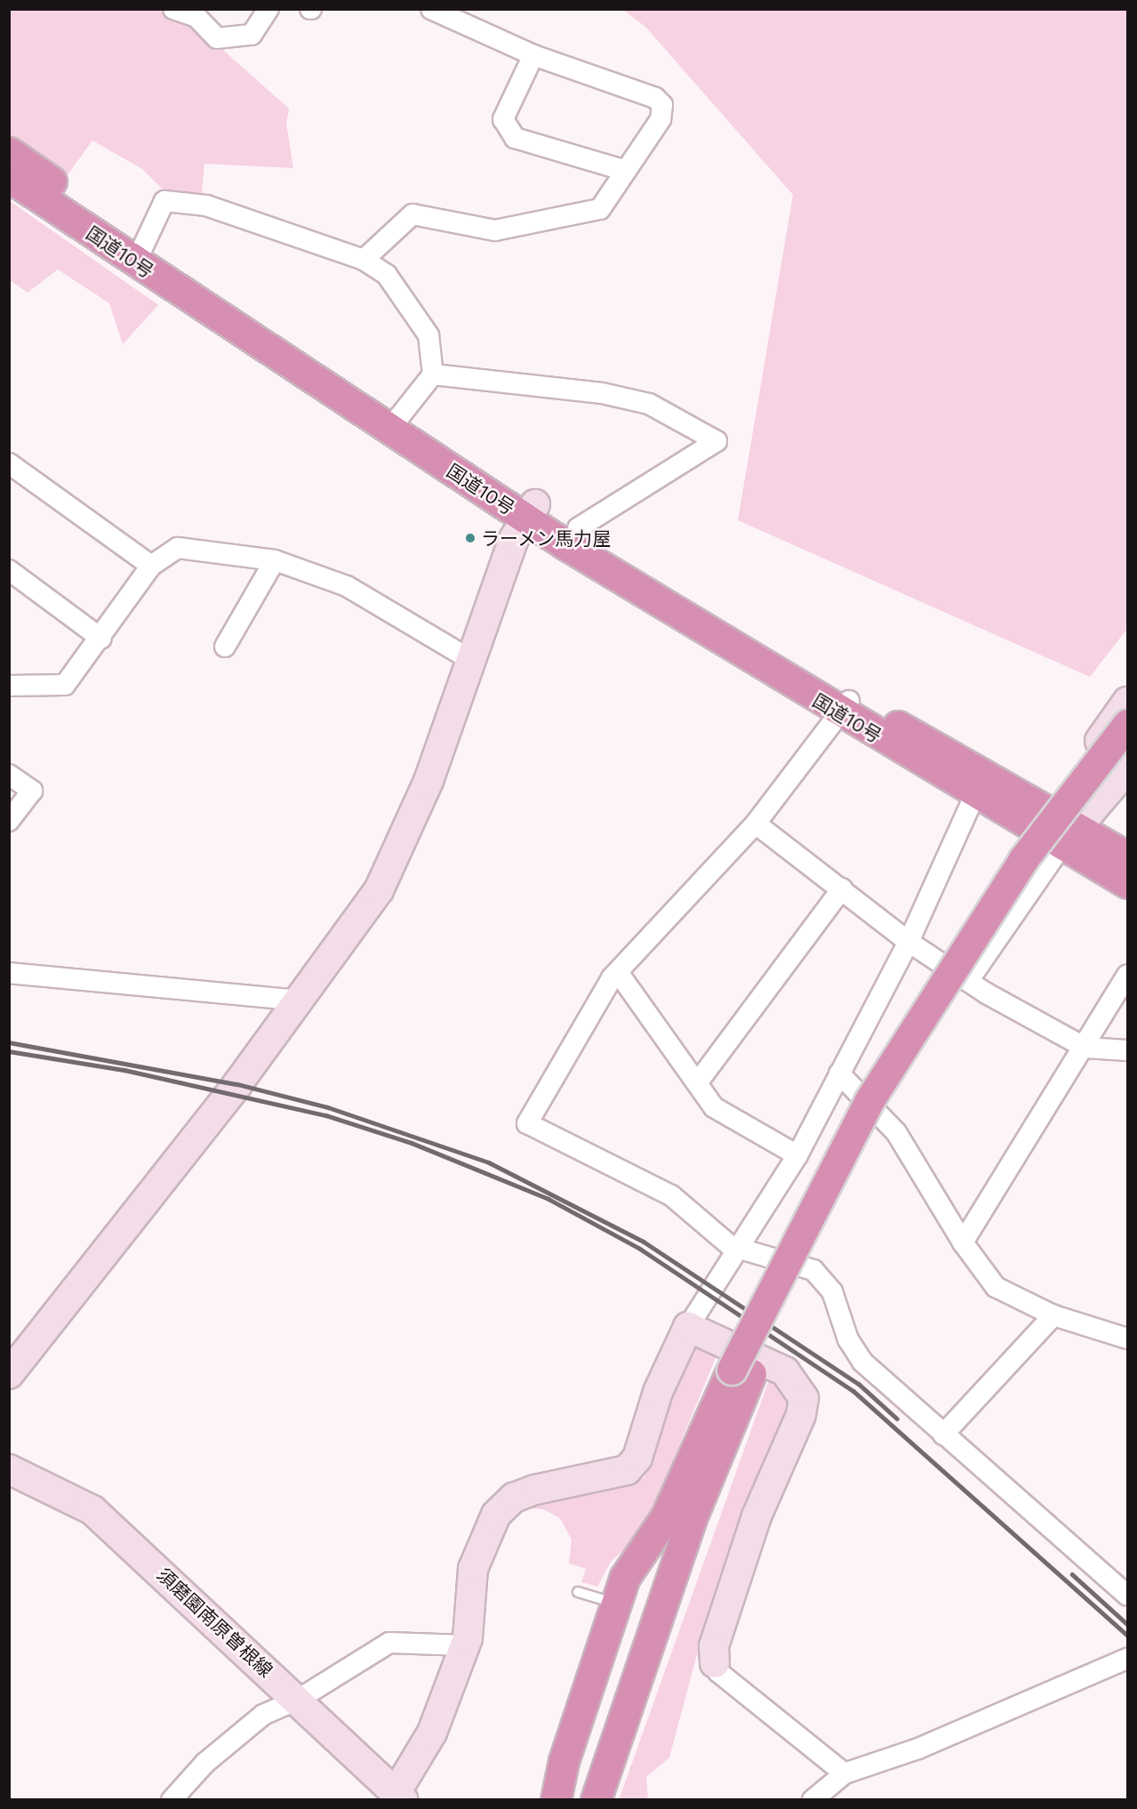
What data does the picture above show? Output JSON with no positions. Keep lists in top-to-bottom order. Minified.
{"streets":{"highway":["国道10号"],"street":["須磨園南原曽根線"]},"places":["ラーメン馬力屋"]}
